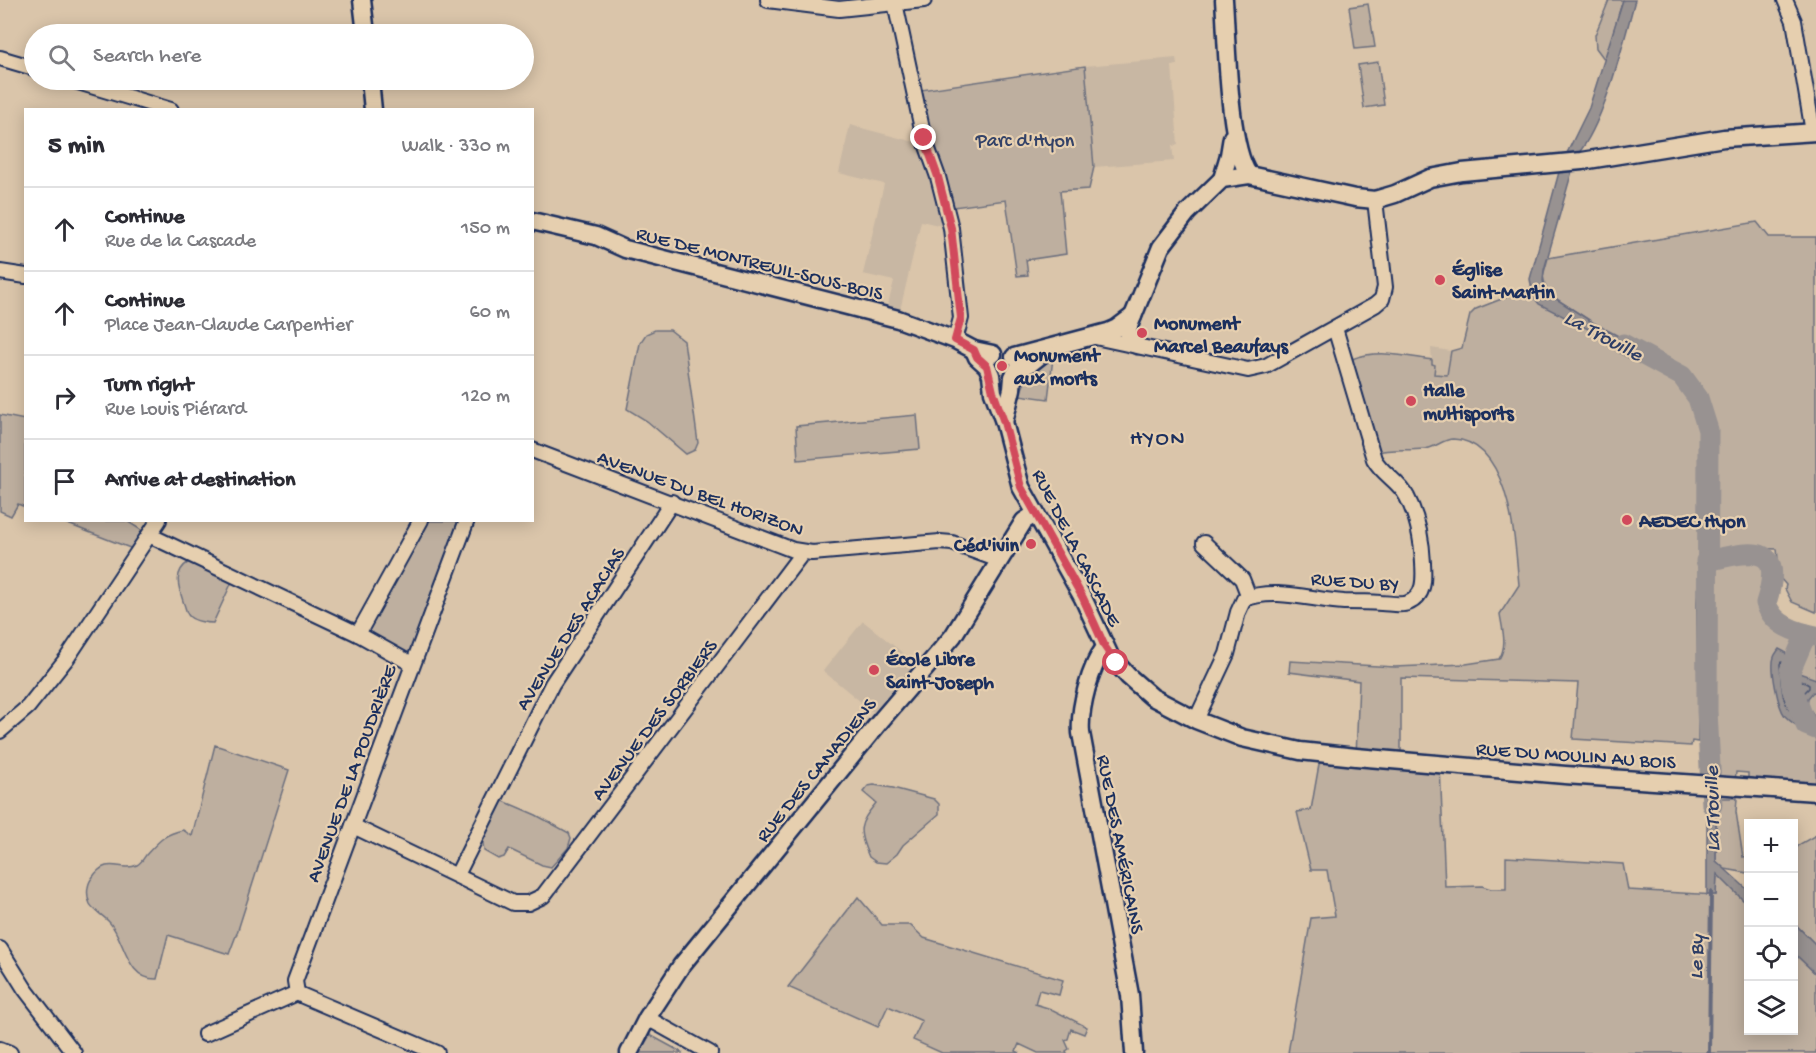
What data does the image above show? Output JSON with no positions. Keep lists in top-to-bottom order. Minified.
{"streets":{"street":["RUE DE MONTREUIL-SOUS-BOIS","AVENUE DU BEL HORIZON","RUE DE LA CASCADE","RUE DU BY","AVENUE DES ACACIAS","AVENUE DES SORBIERS","RUE DU MOULIN AU BOIS","RUE DES CANADIENS","AVENUE DE LA POUDRIÈRE","RUE DES AMÉRICAINS"]},"crossings":[["RUE DE MONTREUIL-SOUS-BOIS","RUE DE LA CASCADE"],["AVENUE DU BEL HORIZON","AVENUE DES ACACIAS"],["AVENUE DU BEL HORIZON","AVENUE DES SORBIERS"],["AVENUE DU BEL HORIZON","RUE DES CANADIENS"],["RUE DE LA CASCADE","RUE DU MOULIN AU BOIS"],["RUE DE LA CASCADE","RUE DES CANADIENS"],["RUE DE LA CASCADE","RUE DES AMÉRICAINS"],["AVENUE DES ACACIAS","AVENUE DES SORBIERS"]],"districts":["HYON"],"water":["La Trouille","Le By"],"parks":["Parc d'Hyon"],"places":["Église Saint-Martin","Monument Marcel Beaufays","Monument aux morts","Halle multisports","AEDEC Hyon","Céd'ivin","École Libre Saint-Joseph"],"page":{"search":"Search here","heading":["5 min","Walk · 330 m"],"list":[["Continue","Rue de la Cascade","150 m"],["Continue","Place Jean-Claude Carpentier","60 m"],["Turn right","Rue Louis Piérard","120 m"],"Arrive at destination"],"map_buttons":["+","−"]}}
